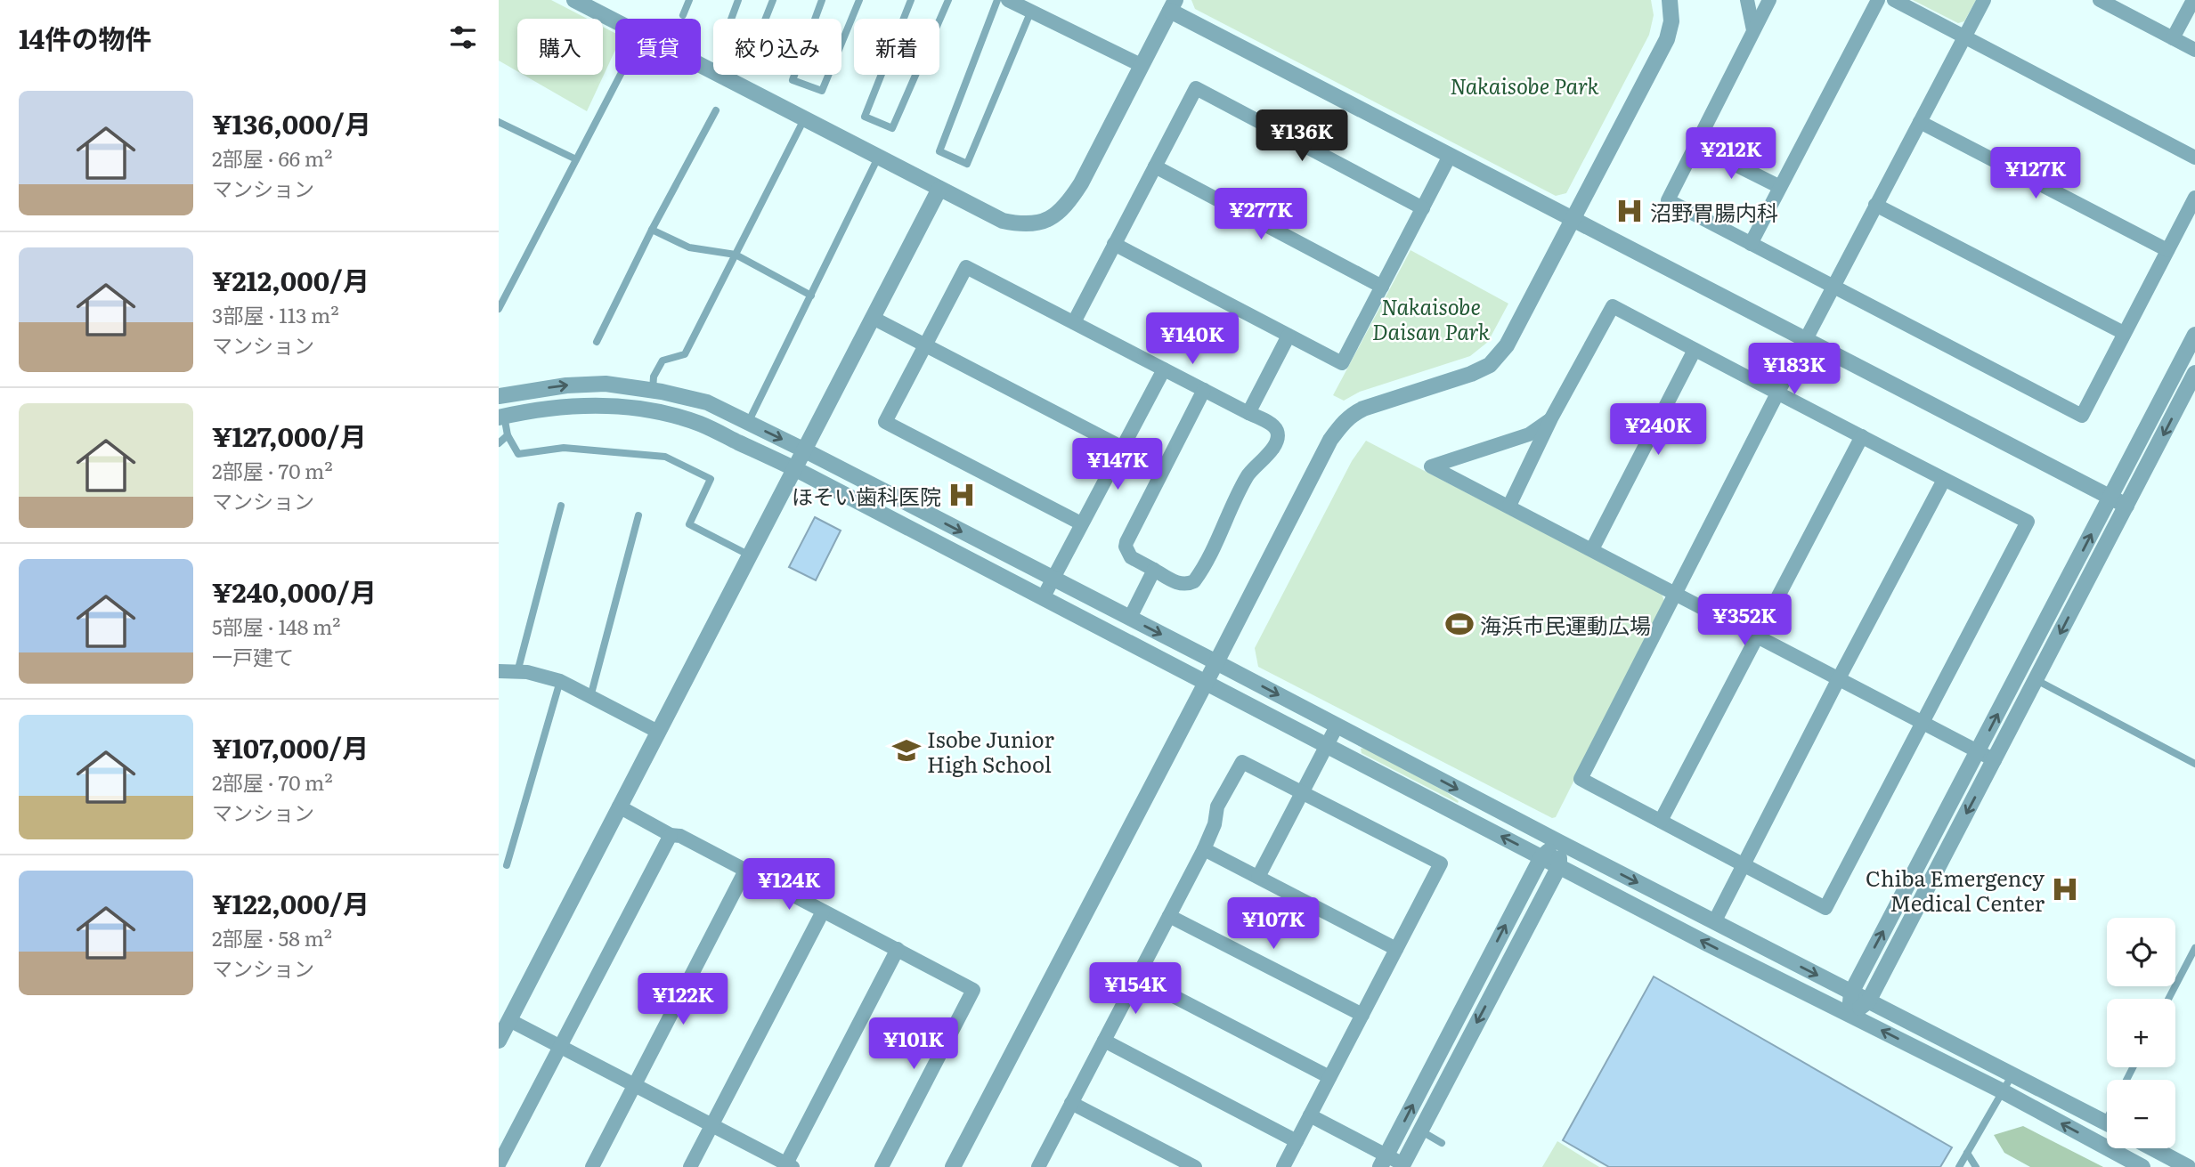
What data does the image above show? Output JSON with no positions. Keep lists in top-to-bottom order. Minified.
{"parks":["Nakaisobe Park","Nakaisobe Daisan Park"],"places":{"hospital":["沼野胃腸内科","ほそい歯科医院","Chiba Emergency Medical Center"],"sports":["海浜市民運動広場"],"school or university":["Isobe Junior High School"]},"page":{"heading":"14件の物件","chip":["購入","賃貸","絞り込み","新着"],"list":[{"name":"¥136,000/月","note":"2部屋 · 66 m² · マンション"},{"name":"¥212,000/月","note":"3部屋 · 113 m² · マンション"},{"name":"¥127,000/月","note":"2部屋 · 70 m² · マンション"},{"name":"¥240,000/月","note":"5部屋 · 148 m² · 一戸建て"},{"name":"¥107,000/月","note":"2部屋 · 70 m² · マンション"},{"name":"¥122,000/月","note":"2部屋 · 58 m² · マンション"}],"price":["¥136K","¥212K","¥127K","¥277K","¥140K","¥183K","¥240K","¥147K","¥352K","¥124K","¥107K","¥154K","¥122K","¥101K"],"map_buttons":["+","−"]}}
